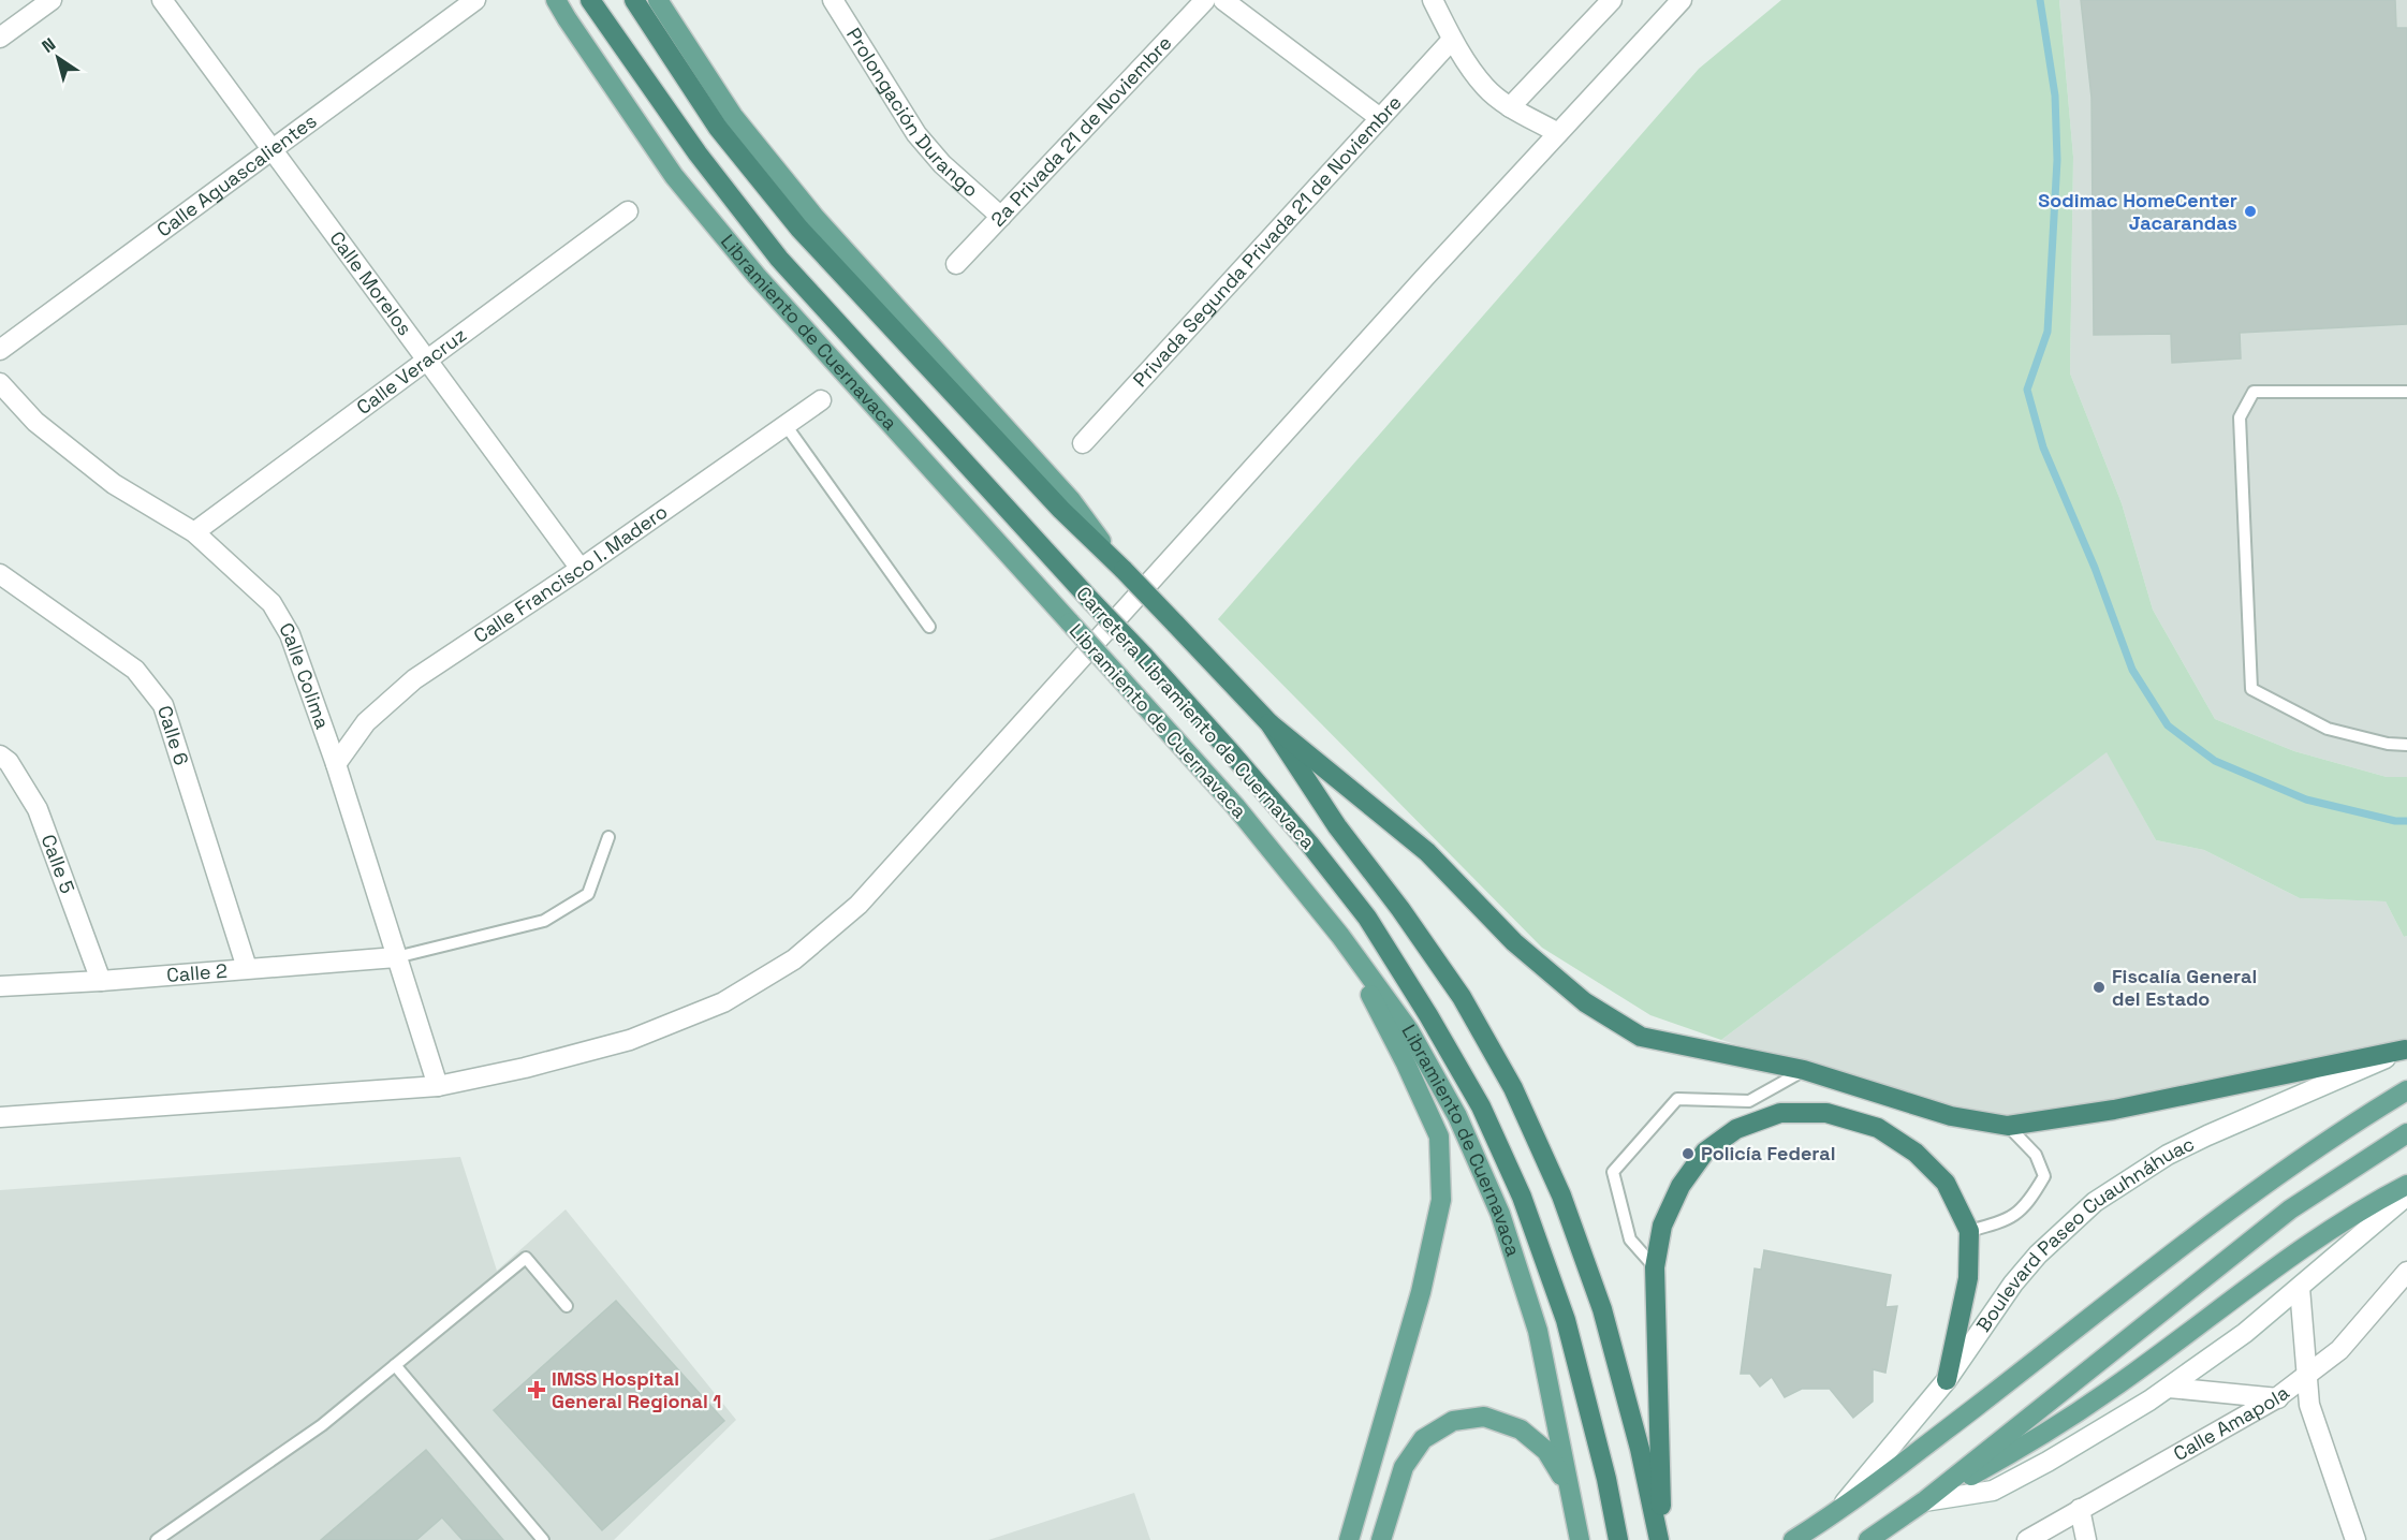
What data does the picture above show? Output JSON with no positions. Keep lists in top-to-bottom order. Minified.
{"streets":{"highway":["Carretera Libramiento de Cuernavaca"],"main road":["Libramiento de Cuernavaca","Boulevard Paseo Cuauhnáhuac"],"street":["Prolongación Durango","2a Privada 21 de Noviembre","Calle Aguascalientes","Privada Segunda Privada 21 de Noviembre","Calle Morelos","Calle Veracruz","Calle Francisco I. Madero","Calle Colima","Calle 6","Calle 5","Calle 2","Calle Amapola"]},"crossings":[["Prolongación Durango","2a Privada 21 de Noviembre"],["Calle Aguascalientes","Calle Morelos"],["Calle Morelos","Calle Veracruz"],["Calle Morelos","Calle Francisco I. Madero"],["Calle Veracruz","Calle Colima"],["Calle Francisco I. Madero","Calle Colima"],["Calle Colima","Calle 2"],["Calle 6","Calle 2"],["Calle 5","Calle 2"]],"places":{"other":["Sodimac HomeCenter Jacarandas","Fiscalía General del Estado","Policía Federal"],"health":["IMSS Hospital General Regional 1"]},"north":"top left"}
